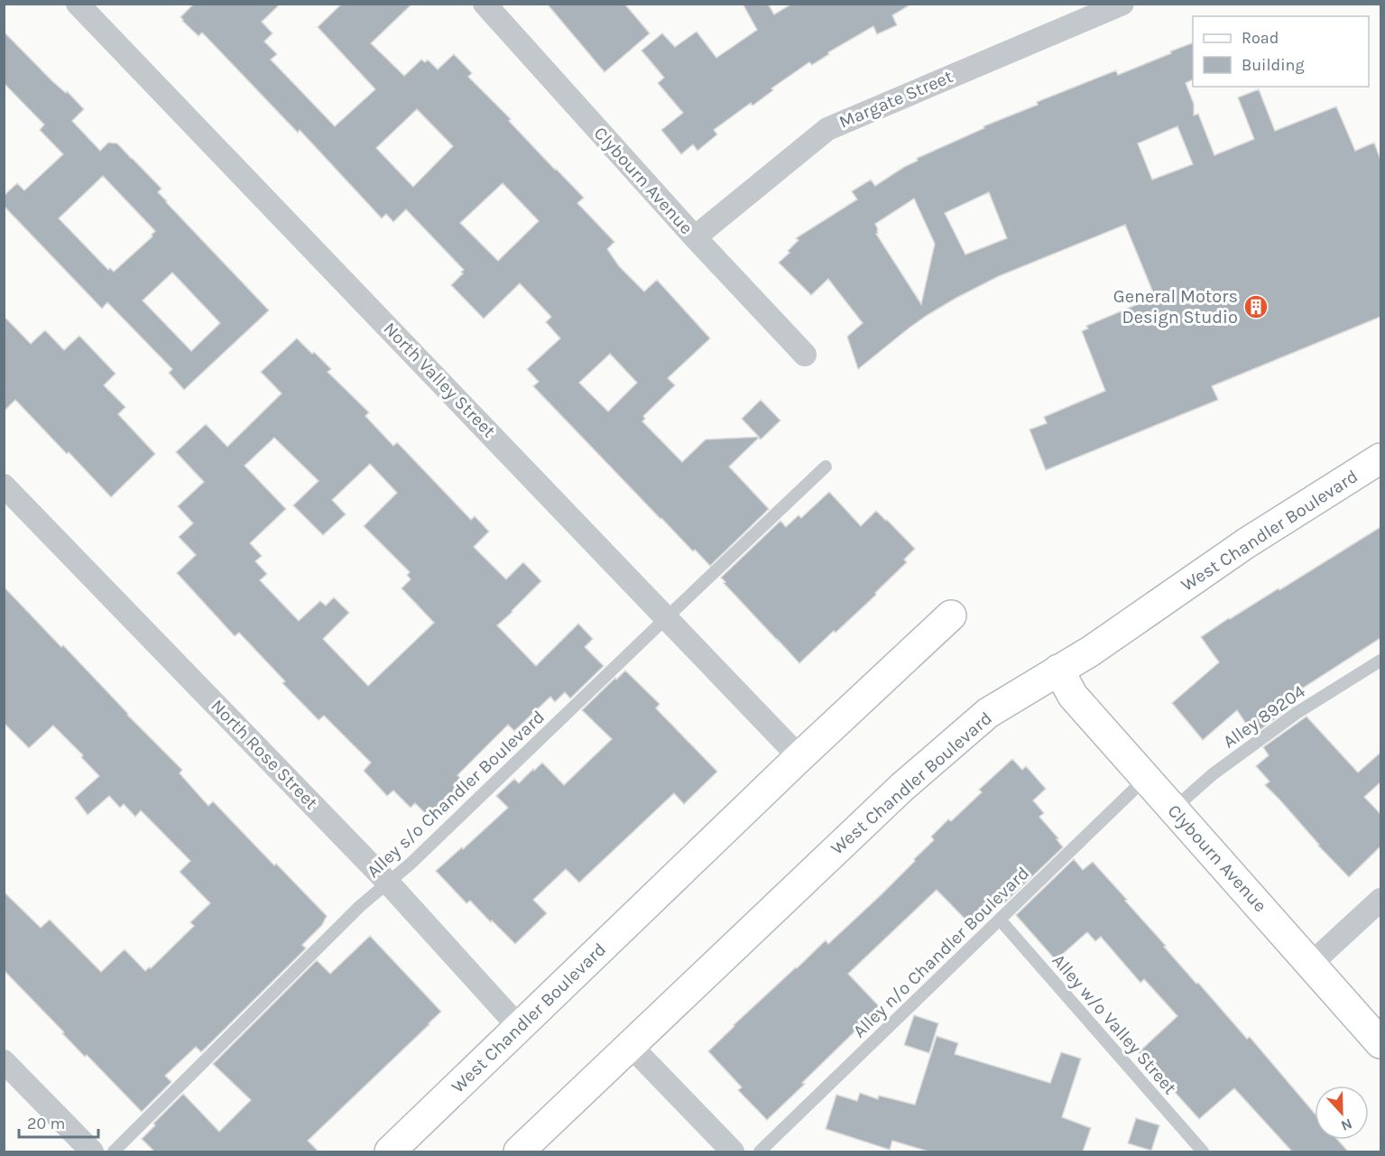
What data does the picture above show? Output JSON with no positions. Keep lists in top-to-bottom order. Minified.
{"streets":{"main road":["Clybourn Avenue","West Chandler Boulevard"],"street":["Margate Street","North Valley Street","North Rose Street"],"lane":["Alley 89204","Alley s/o Chandler Boulevard","Alley n/o Chandler Boulevard","Alley w/o Valley Street"]},"crossings":[["Margate Street","Clybourn Avenue"],["Clybourn Avenue","West Chandler Boulevard"],["Clybourn Avenue","Alley 89204"],["Clybourn Avenue","Alley n/o Chandler Boulevard"],["North Valley Street","West Chandler Boulevard"],["North Valley Street","Alley s/o Chandler Boulevard"],["West Chandler Boulevard","North Rose Street"],["North Rose Street","Alley s/o Chandler Boulevard"],["Alley n/o Chandler Boulevard","Alley w/o Valley Street"]],"places":{"building":["General Motors Design Studio"]},"legend":["Road","Building"],"scale_bar":"20 m","north":"bottom"}
